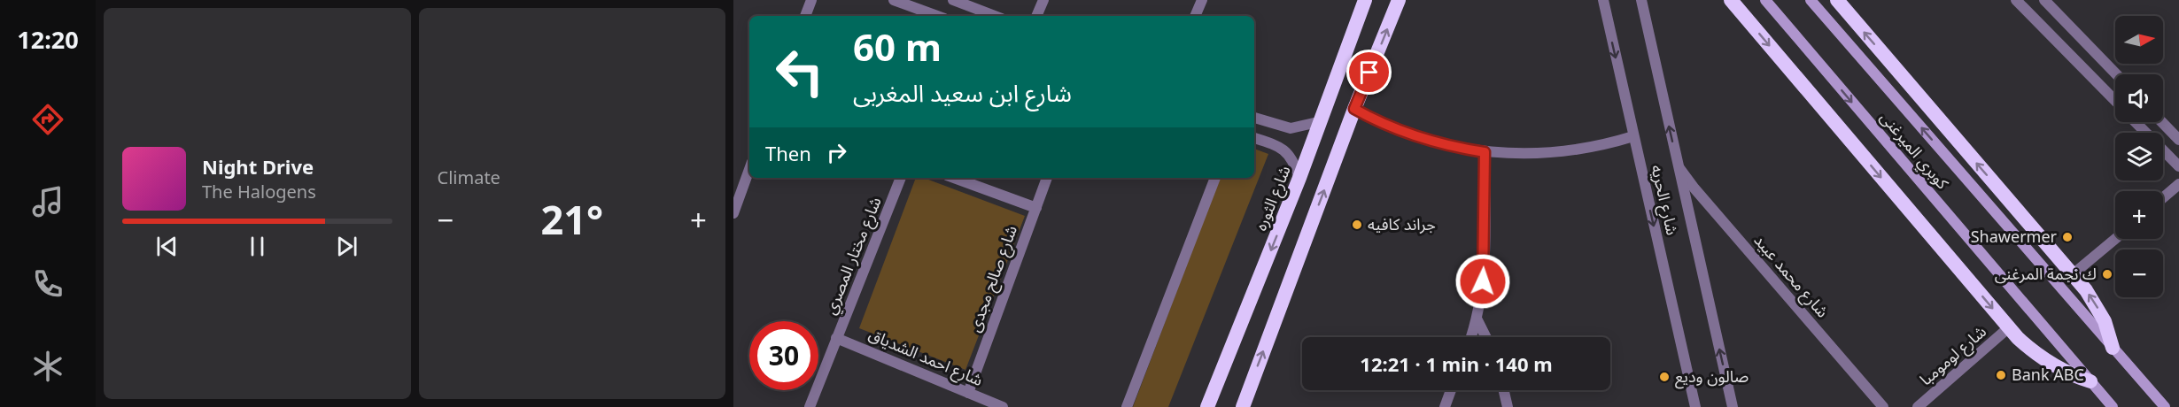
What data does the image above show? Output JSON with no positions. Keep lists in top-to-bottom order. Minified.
{"streets":{"highway":["شارع الثوره"],"main road":["كوبري الميرغنى"],"street":["شارع الحريه","شارع مختار المصري","شارع محمد عبيد","شارع صالح مجدى","شارع لومومبا","شارع احمد الشدياق"]},"crossings":[["شارع الحريه","شارع محمد عبيد"],["شارع مختار المصري","شارع احمد الشدياق"],["شارع صالح مجدى","شارع احمد الشدياق"]],"places":["جراند كافيه","Shawermer","ك نجمة المرغنى","Bank ABC","صالون وديع"],"north":"right","page":{"tabs":"12:20","tile":"Climate","map_buttons":["+","−"],"turn":["60 m","شارع ابن سعيد المغربى"],"then":"Then","song":["Night Drive","The Halogens"],"heat":["−","21°","+"],"limit":"30","trip":"12:21 · 1 min · 140 m"}}
